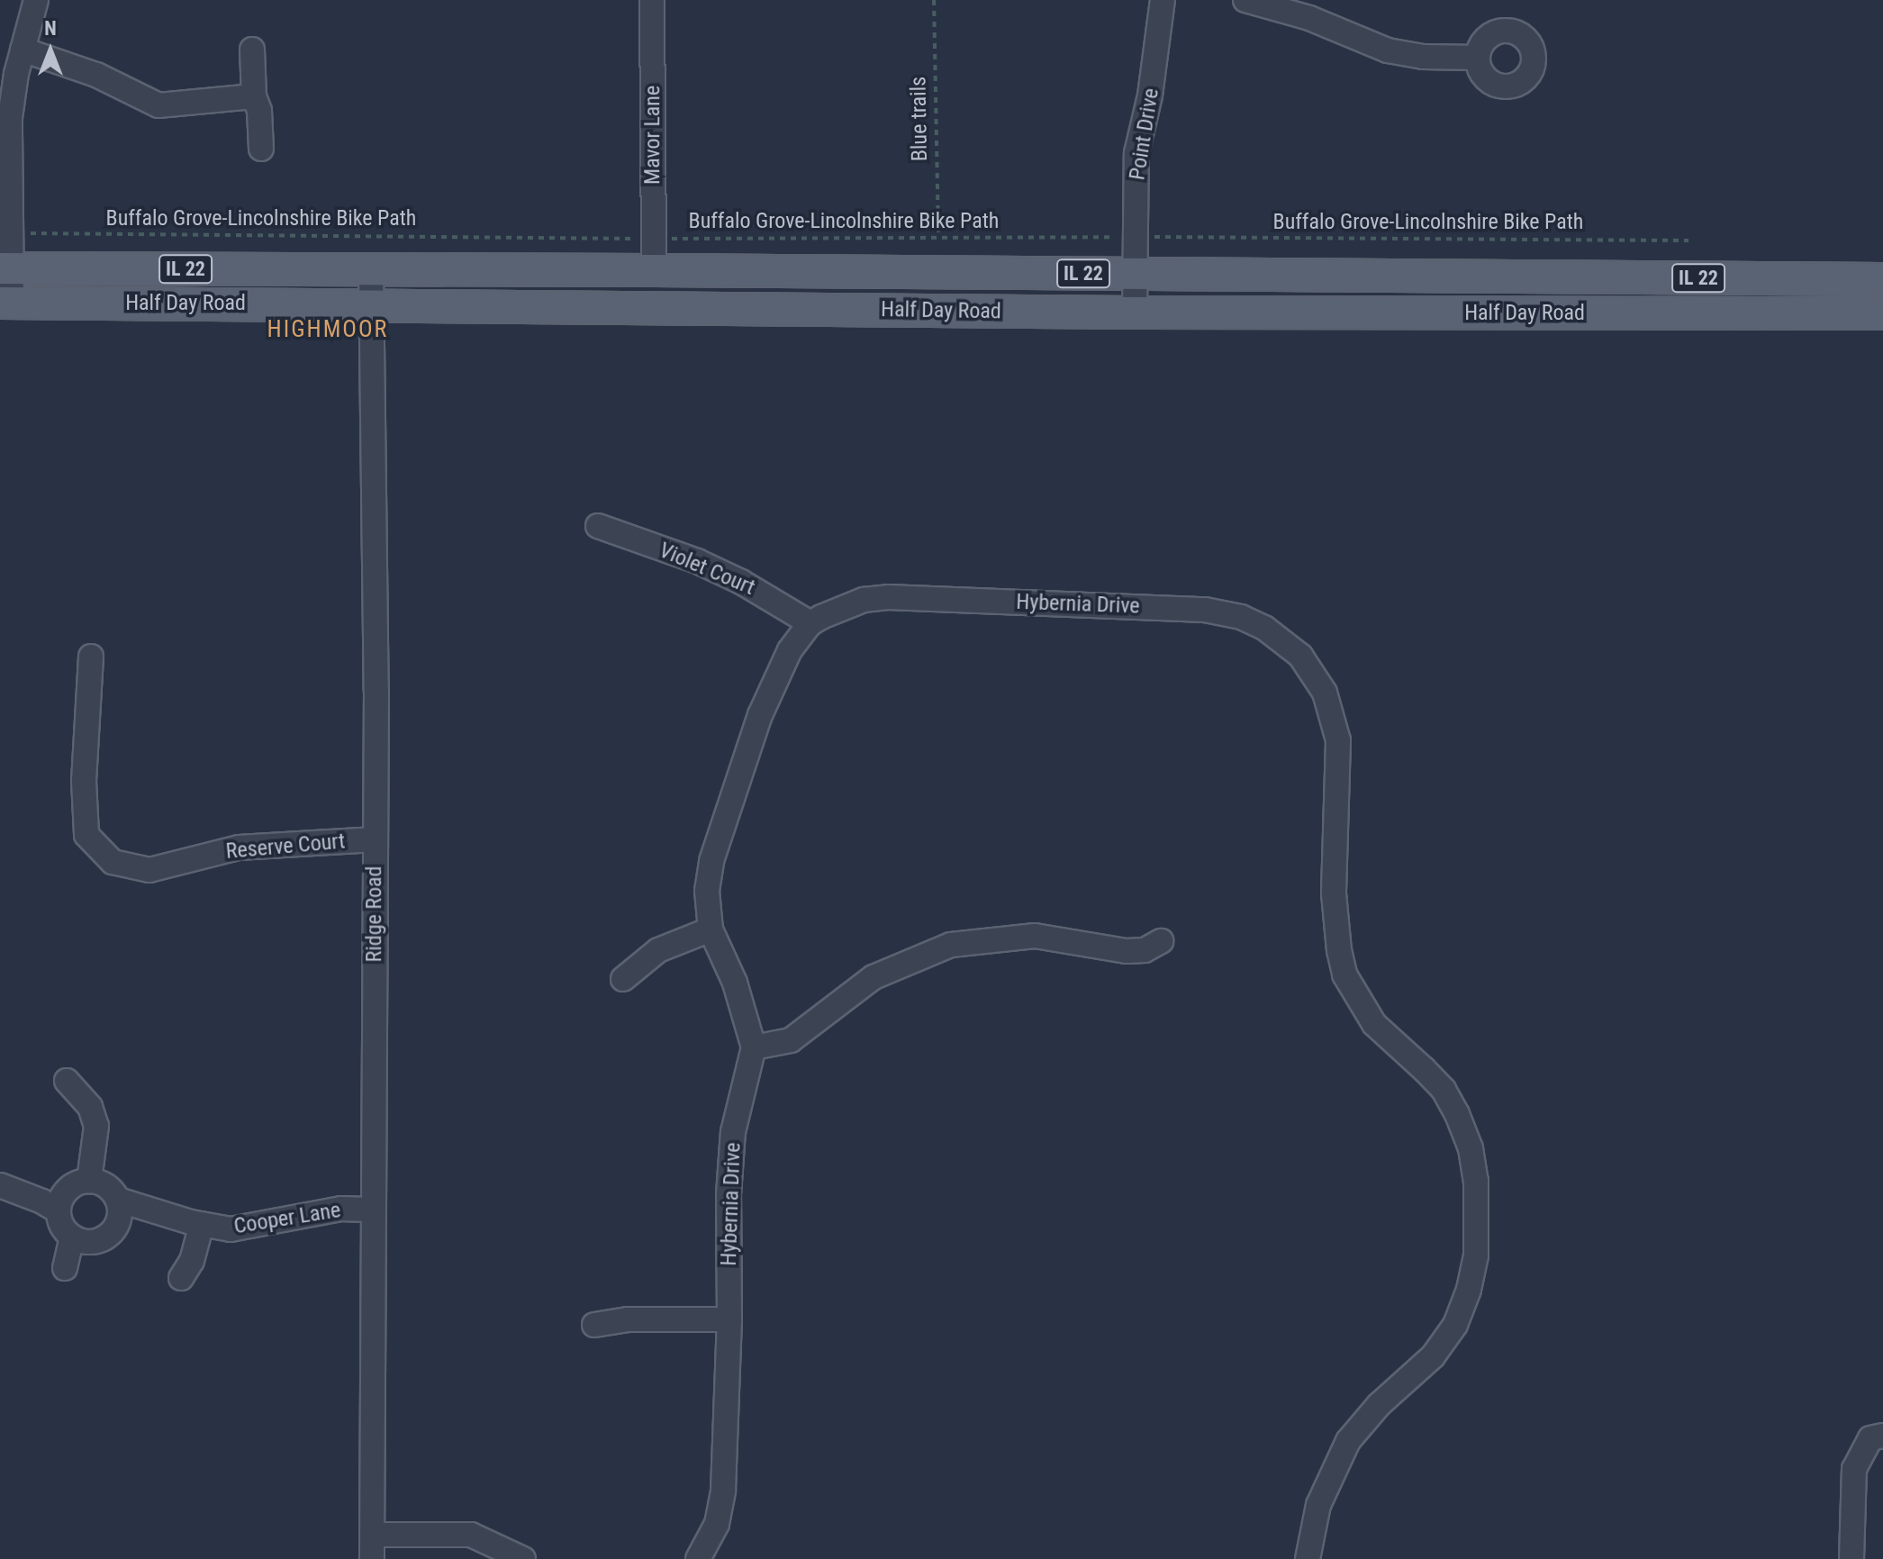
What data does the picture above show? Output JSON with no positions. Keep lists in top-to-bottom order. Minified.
{"streets":{"main road":["IL 22","Half Day Road"],"street":["Point Drive","Mavor Lane","Violet Court","Hybernia Drive","Reserve Court","Ridge Road","Cooper Lane"],"path":["Blue trails","Buffalo Grove-Lincolnshire Bike Path"]},"crossings":[["Blue trails","Buffalo Grove-Lincolnshire Bike Path"],["Point Drive","Buffalo Grove-Lincolnshire Bike Path"],["Point Drive","Half Day Road"],["Mavor Lane","Buffalo Grove-Lincolnshire Bike Path"],["Mavor Lane","Half Day Road"],["Half Day Road","Ridge Road"],["Violet Court","Hybernia Drive"],["Reserve Court","Ridge Road"],["Ridge Road","Cooper Lane"]],"districts":["HIGHMOOR"],"north":"top"}
